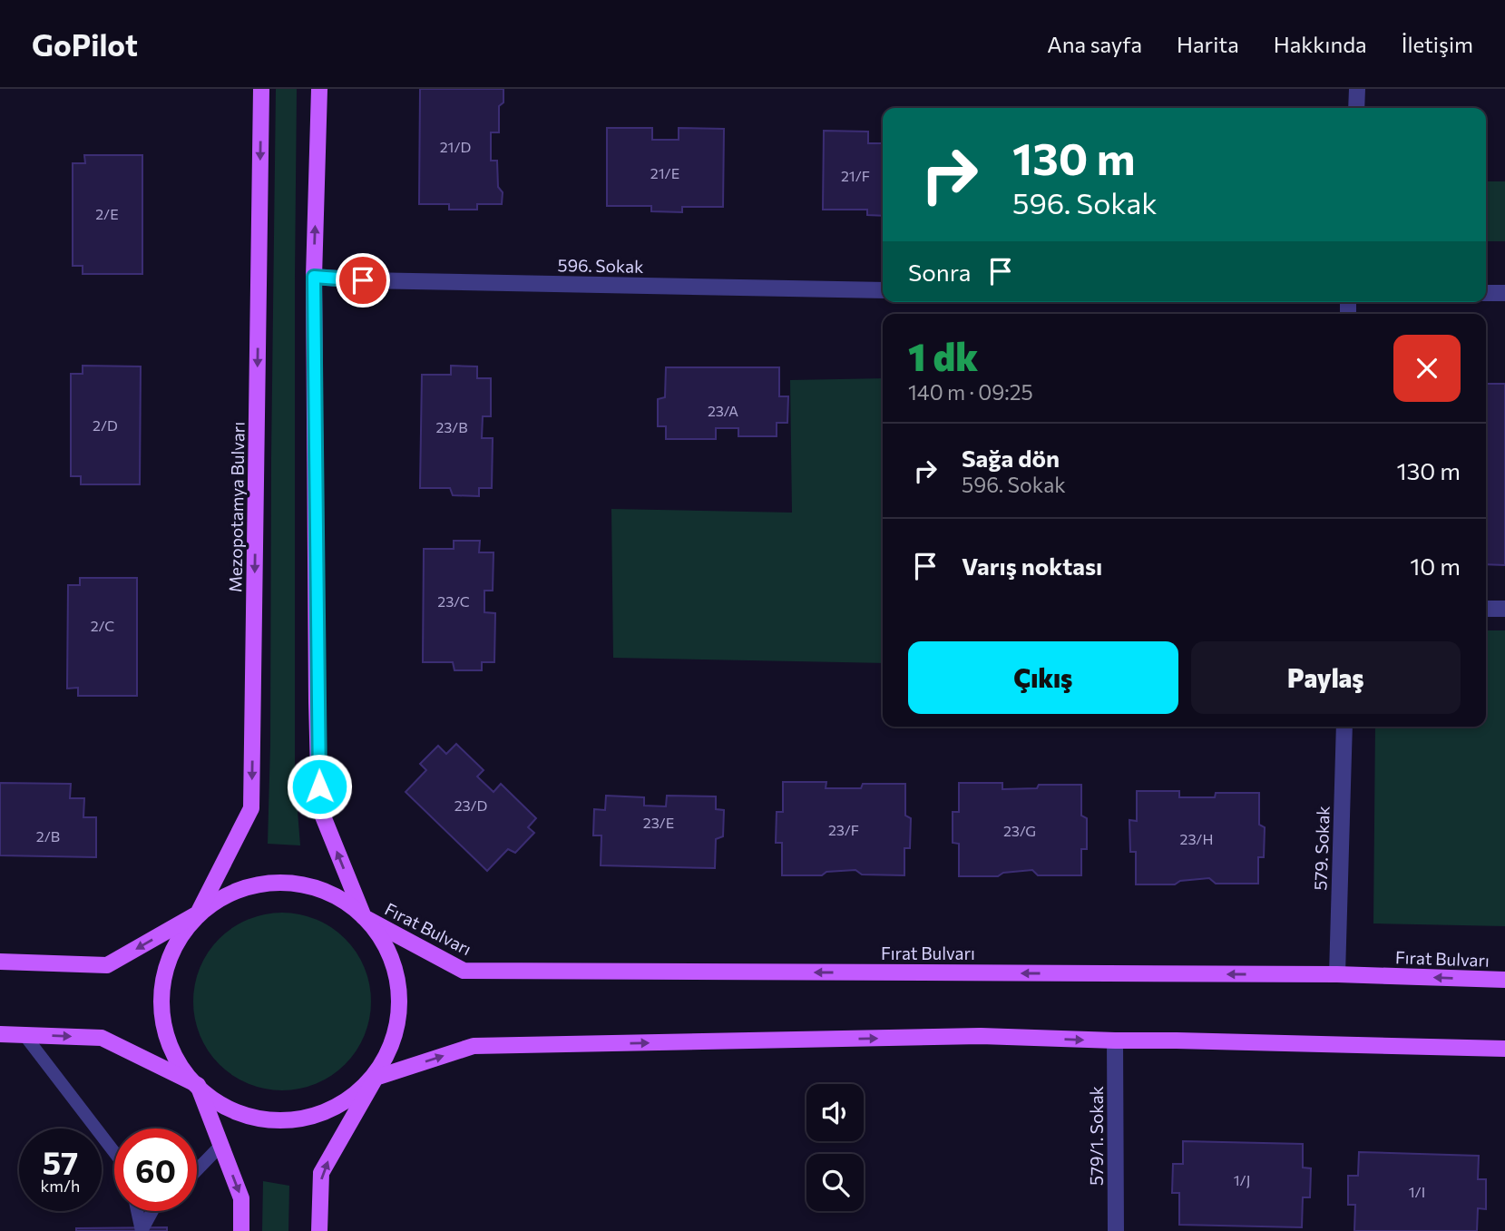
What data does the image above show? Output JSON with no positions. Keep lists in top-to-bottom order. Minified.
{"streets":{"main road":["Mezopotamya Bulvarı","Fırat Bulvarı"],"street":["596. Sokak","579. Sokak","579/1. Sokak"]},"crossings":[["579. Sokak","Fırat Bulvarı"]],"house_numbers":["21/D","21/E","21/F","2/E","23/A","2/D","23/B","23/C","2/C","23/D","23/E","23/F","23/G","2/B","23/H","1/J","1/I"],"page":{"header":"GoPilot","nav":["Ana sayfa","Harita","Hakkında","İletişim"],"turn":["130 m","596. Sokak"],"then":"Sonra","heading":["1 dk","140 m · 09:25"],"list":[{"name":"Sağa dön","note":"596. Sokak","value":"130 m"},{"name":"Varış noktası","value":"10 m"}],"buttons":["Çıkış","Paylaş"],"speed":"57 km/h","limit":"60"}}
